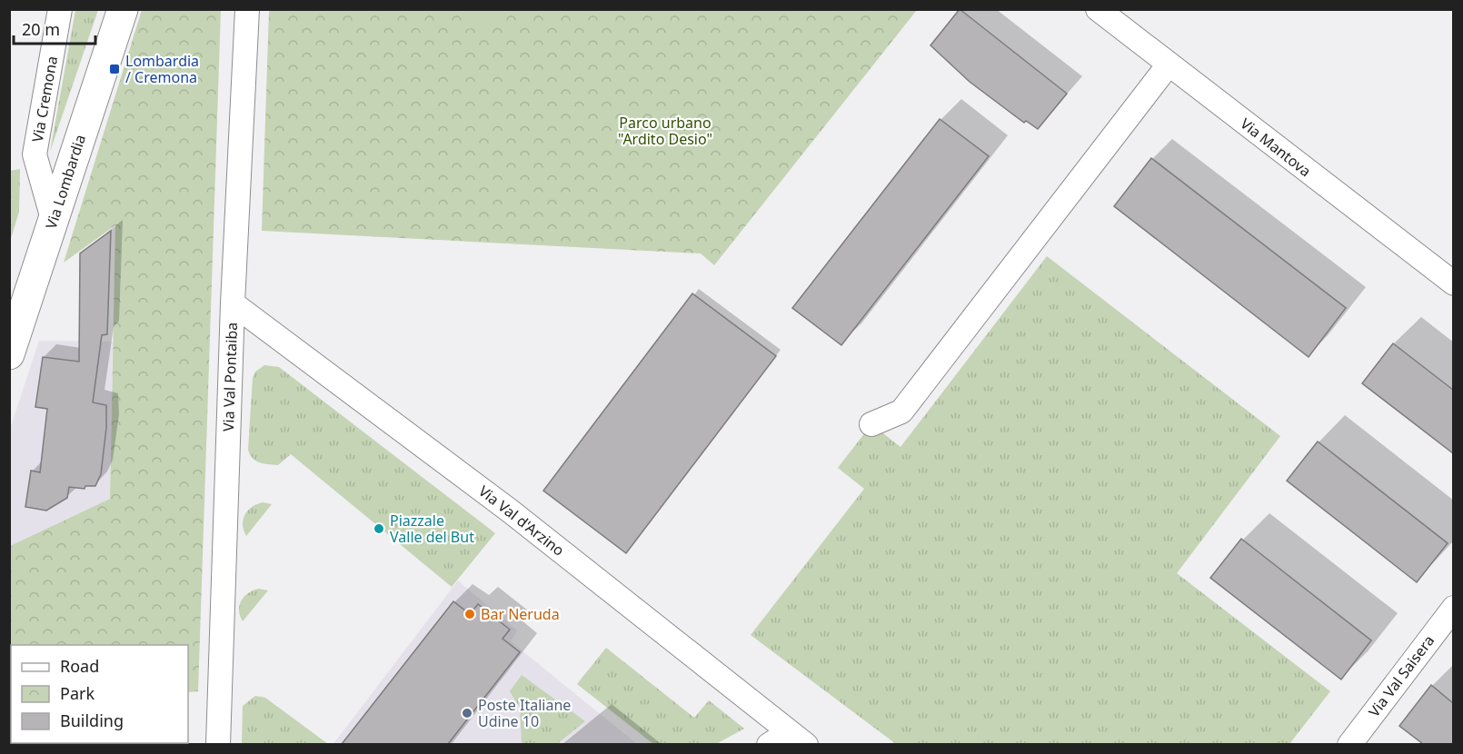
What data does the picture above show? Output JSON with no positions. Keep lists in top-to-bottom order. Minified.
{"streets":{"street":["Via Cremona","Via Mantova","Via Lombardia","Via Val Pontaiba","Via Val d'Arzino","Via Val Saisera"]},"crossings":[["Via Cremona","Via Lombardia"],["Via Val Pontaiba","Via Val d'Arzino"]],"parks":["Parco urbano \"Ardito Desio\""],"places":{"transit":["Lombardia / Cremona"],"other":["Piazzale Valle del But","Bar Neruda","Poste Italiane Udine 10"]},"legend":["Road","Park","Building"],"scale_bar":"20 m"}
